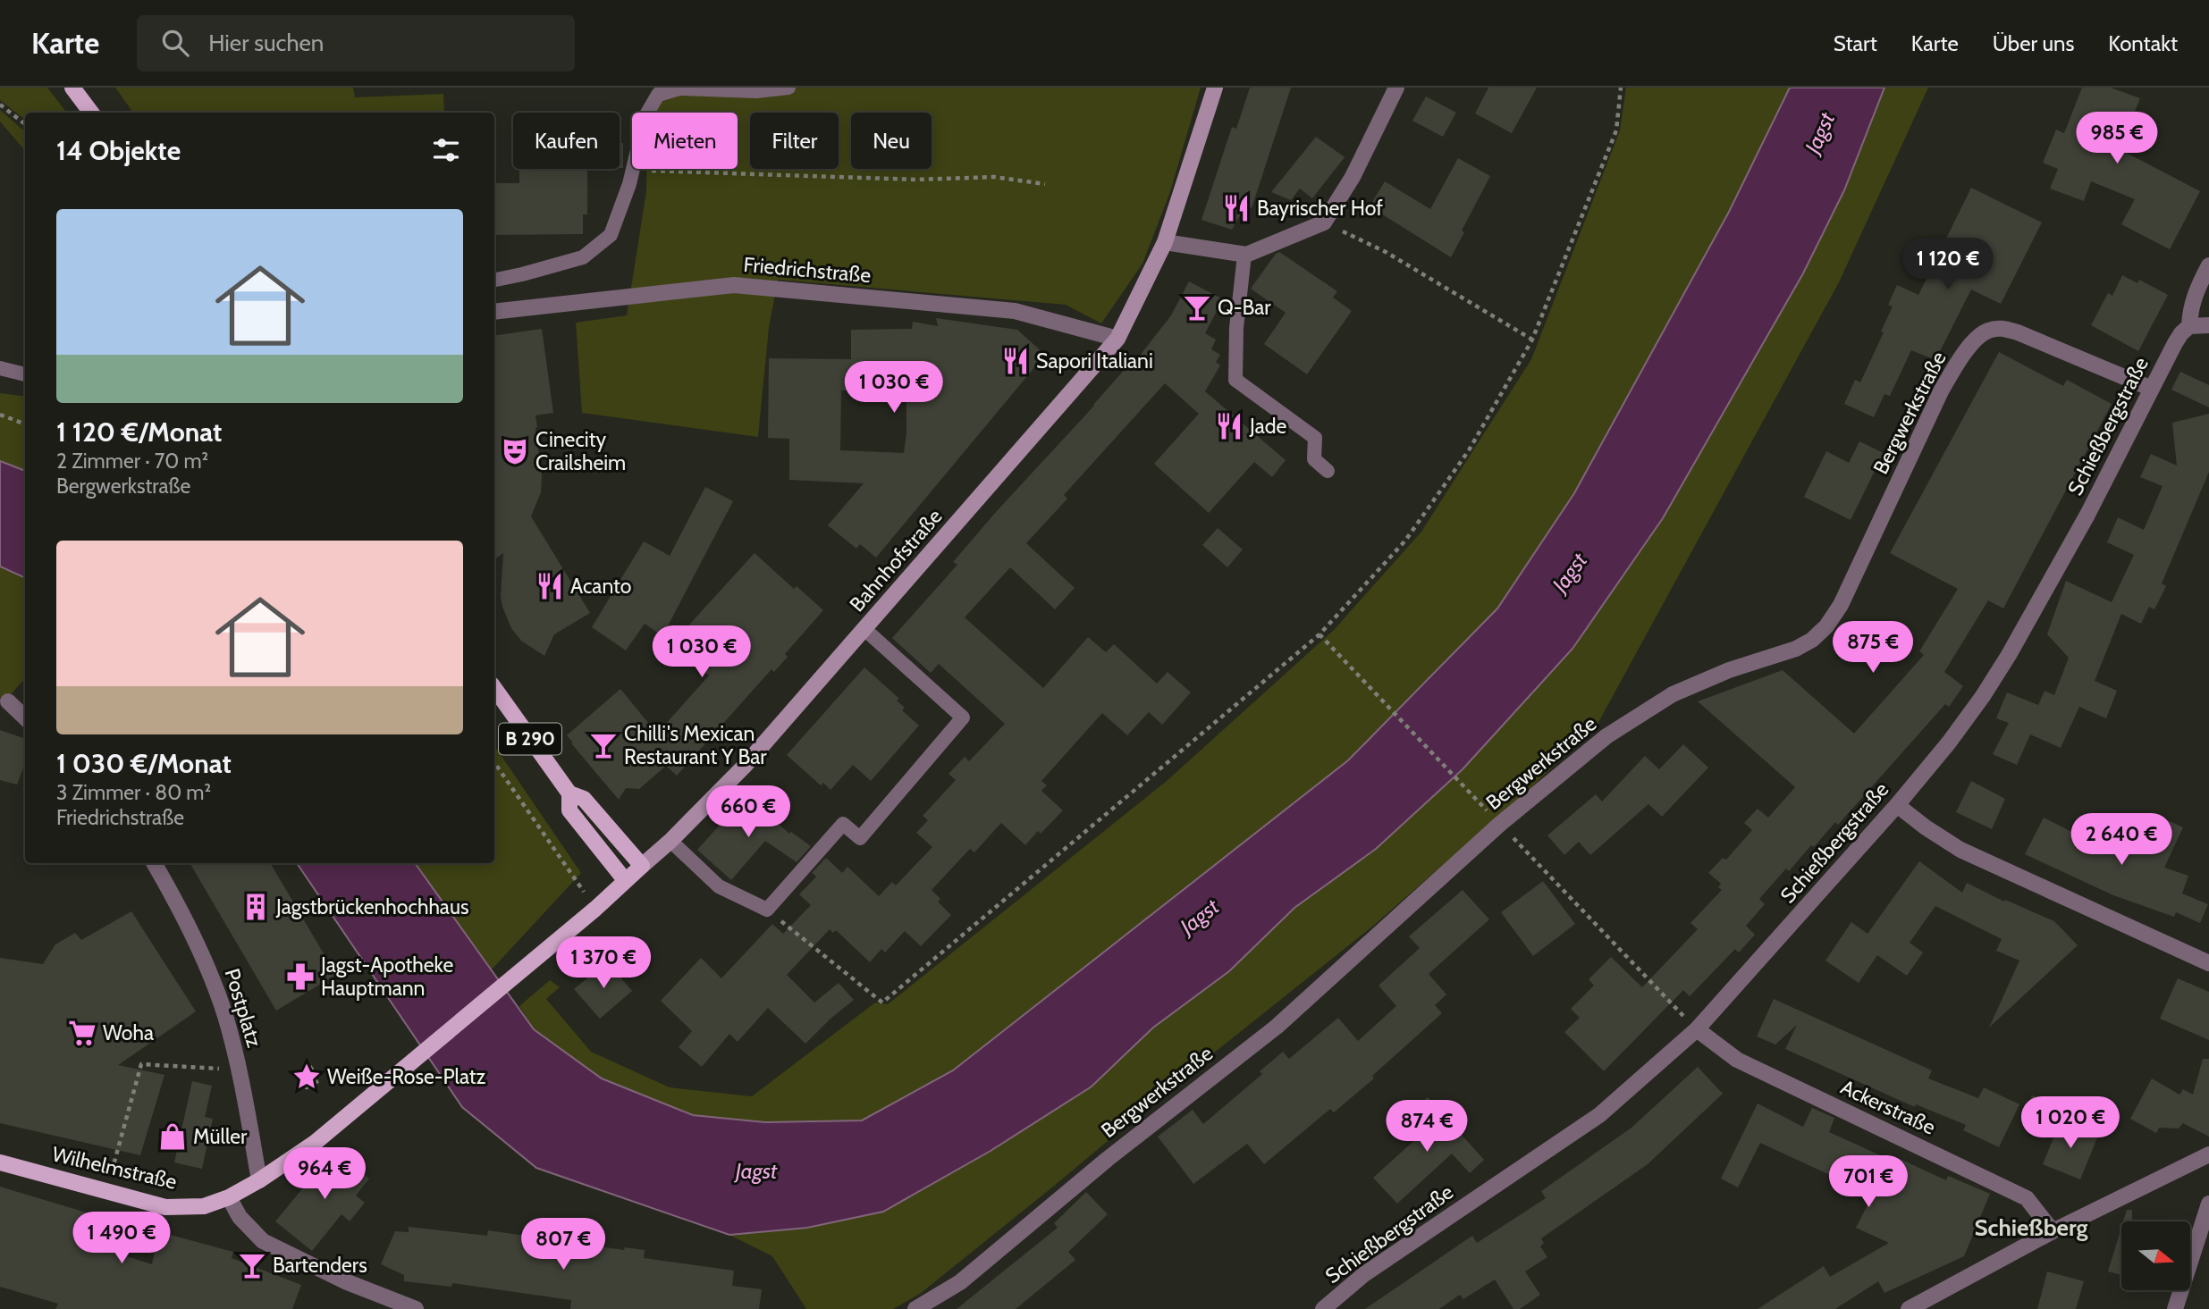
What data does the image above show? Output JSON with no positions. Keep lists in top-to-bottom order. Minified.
{"streets":{"main road":["Bahnhofstraße","B 290","Wilhelmstraße"],"street":["Friedrichstraße","Bergwerkstraße","Schießbergstraße","Postplatz","Ackerstraße"]},"crossings":[["Friedrichstraße","Bahnhofstraße"],["Bergwerkstraße","Schießbergstraße"],["Schießbergstraße","Ackerstraße"],["Bahnhofstraße","B 290"],["Postplatz","Wilhelmstraße"]],"districts":["Schießberg"],"water":["Jagst"],"places":{"restaurant":["Bayrischer Hof","Sapori Italiani","Jade","Acanto"],"bar":["Q-Bar","Chilli's Mexican Restaurant Y Bar","Bartenders"],"theatre":["Cinecity Crailsheim"],"building":["Jagstbrückenhochhaus"],"pharmacy":["Jagst-Apotheke Hauptmann"],"supermarket":["Woha"],"place":["Weiße-Rose-Platz"],"shop":["Müller"]},"north":"right","page":{"header":"Karte","search":"Hier suchen","nav":["Start","Karte","Über uns","Kontakt"],"price":["985 €","1 120 €","1 030 €","875 €","1 030 €","660 €","2 640 €","1 370 €","1 020 €","874 €","964 €","701 €","1 490 €","807 €"],"chip":["Kaufen","Mieten","Filter","Neu"],"heading":"14 Objekte","list":[{"name":"1 120 €/Monat","note":"2 Zimmer · 70 m² · Bergwerkstraße"},{"name":"1 030 €/Monat","note":"3 Zimmer · 80 m² · Friedrichstraße"}]}}
